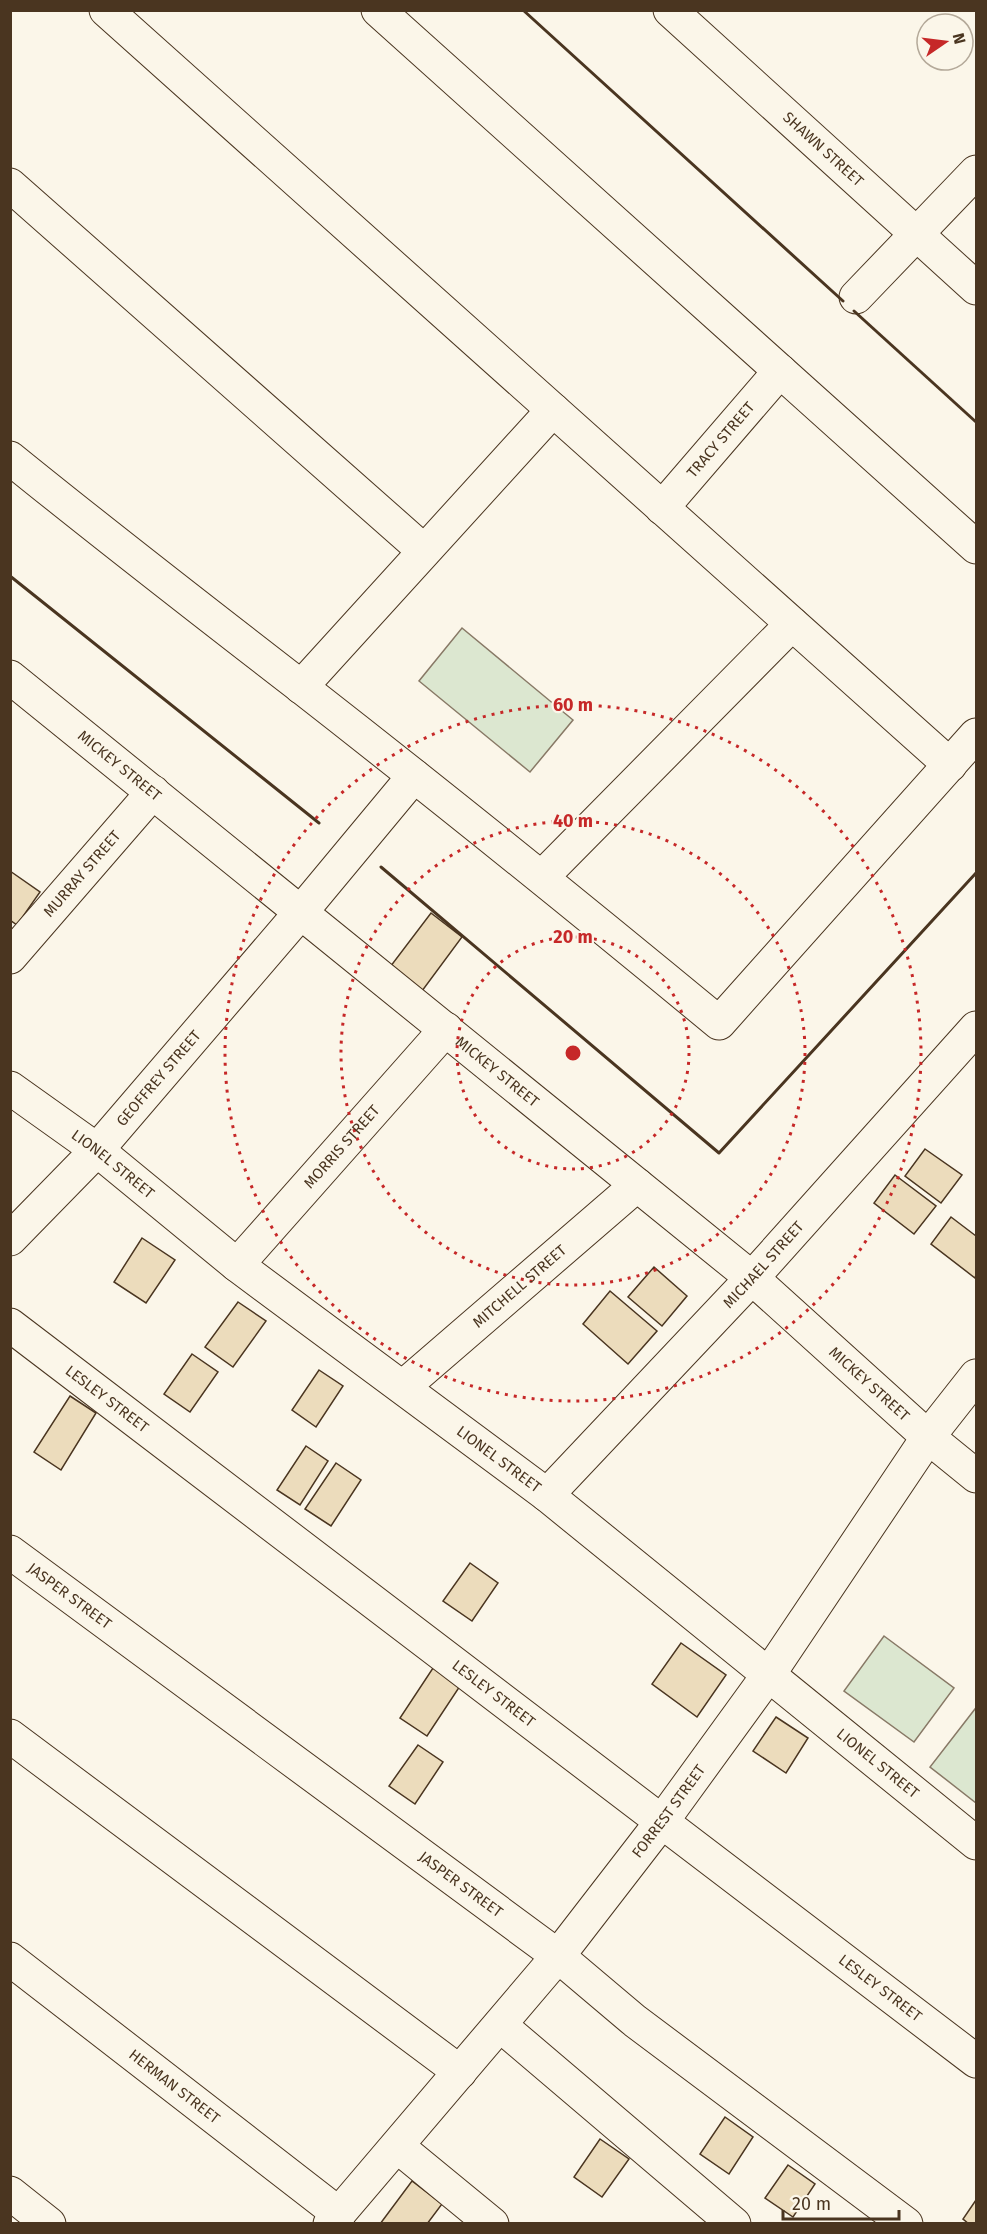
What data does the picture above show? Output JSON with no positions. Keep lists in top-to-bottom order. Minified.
{"streets":{"street":["SHAWN STREET","TRACY STREET","MICKEY STREET","MURRAY STREET","GEOFFREY STREET","MORRIS STREET","LIONEL STREET","MICHAEL STREET","MITCHELL STREET","LESLEY STREET","JASPER STREET","FORREST STREET","HERMAN STREET"]},"crossings":[["MICKEY STREET","MURRAY STREET"],["MICKEY STREET","GEOFFREY STREET"],["MICKEY STREET","MORRIS STREET"],["MICKEY STREET","MICHAEL STREET"],["MICKEY STREET","MITCHELL STREET"],["MICKEY STREET","FORREST STREET"],["GEOFFREY STREET","LIONEL STREET"],["MORRIS STREET","LIONEL STREET"],["LIONEL STREET","MICHAEL STREET"],["LIONEL STREET","MITCHELL STREET"],["LIONEL STREET","FORREST STREET"],["LESLEY STREET","FORREST STREET"],["JASPER STREET","FORREST STREET"],["FORREST STREET","HERMAN STREET"]],"scale_bar":"20 m","north":"right","rings":["60 m","40 m","20 m"]}
